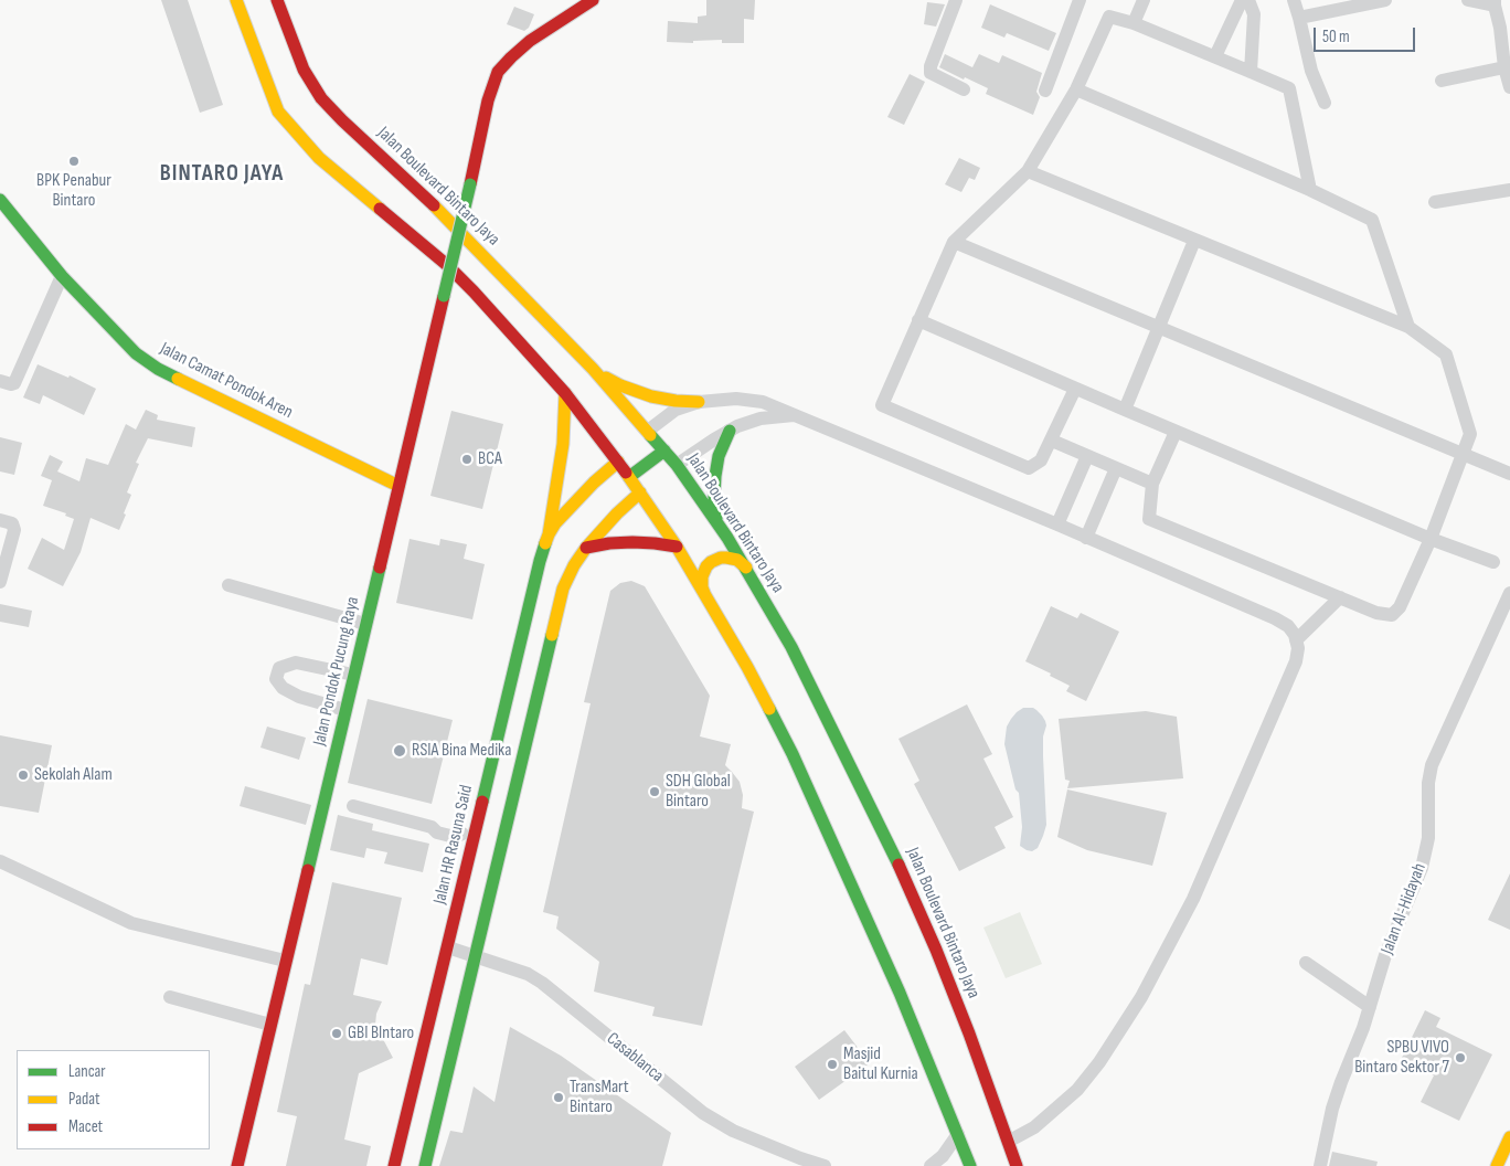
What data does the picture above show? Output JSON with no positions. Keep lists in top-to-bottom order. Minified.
{"streets":{"main road":["Jalan Boulevard Bintaro Jaya","Jalan Camat Pondok Aren","Jalan Pondok Pucung Raya","Jalan HR Rasuna Said"],"street":["Jalan Al-Hidayah","Casablanca"]},"crossings":[["Jalan Camat Pondok Aren","Jalan Pondok Pucung Raya"],["Jalan HR Rasuna Said","Casablanca"]],"districts":["BINTARO JAYA"],"places":["BPK Penabur Bintaro","BCA","RSIA Bina Medika","Sekolah Alam","SDH Global Bintaro","GBI BIntaro","SPBU VIVO Bintaro Sektor 7","Masjid Baitul Kurnia","TransMart Bintaro"],"legend":["Lancar","Padat","Macet"],"scale_bar":"50 m"}
